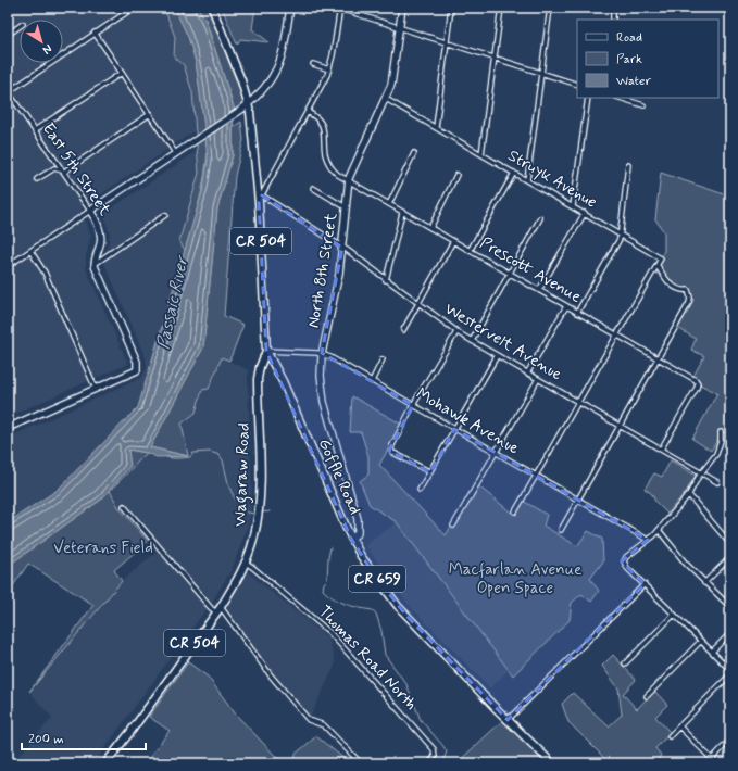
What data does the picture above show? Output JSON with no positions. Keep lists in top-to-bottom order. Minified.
{"streets":{"main road":["East 5th Street","CR 504","North 8th Street","Wagaraw Road","Goffle Road","CR 659"],"street":["Struyk Avenue","Prescott Avenue","Westervelt Avenue","Mohawk Avenue","Thomas Road North"]},"crossings":[["Struyk Avenue","North 8th Street"],["Struyk Avenue","Prescott Avenue"],["CR 504","Goffle Road"],["North 8th Street","Prescott Avenue"],["North 8th Street","Westervelt Avenue"],["North 8th Street","Mohawk Avenue"],["North 8th Street","Goffle Road"],["Prescott Avenue","Westervelt Avenue"],["Westervelt Avenue","Goffle Road"],["Mohawk Avenue","Wagaraw Road"],["Mohawk Avenue","Goffle Road"],["Wagaraw Road","Goffle Road"],["Wagaraw Road","Thomas Road North"]],"water":["Passaic River"],"parks":["Veterans Field","Macfarlan Avenue Open Space"],"legend":["Road","Park","Water"],"scale_bar":"200 m","north":"bottom right"}
